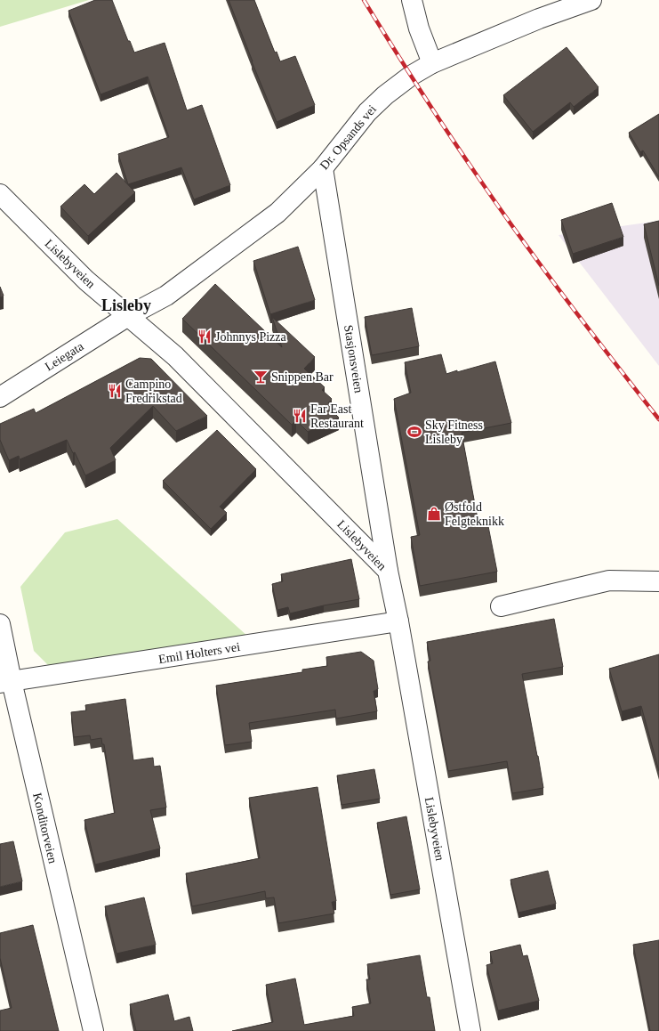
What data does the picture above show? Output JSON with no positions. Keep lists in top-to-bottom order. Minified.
{"streets":{"street":["Dr. Opsands vei","Lislebyveien","Leiegata","Stasjonsveien","Emil Holters vei","Konditorveien"]},"crossings":[["Dr. Opsands vei","Lislebyveien"],["Dr. Opsands vei","Leiegata"],["Dr. Opsands vei","Stasjonsveien"],["Lislebyveien","Leiegata"],["Lislebyveien","Stasjonsveien"],["Lislebyveien","Emil Holters vei"],["Emil Holters vei","Konditorveien"]],"districts":["Lisleby"],"places":{"restaurant":["Johnnys Pizza","Campino Fredrikstad","Far East Restaurant"],"bar":["Snippen Bar"],"sports":["Sky Fitness Lisleby"],"shop":["Østfold Felgteknikk"]}}
